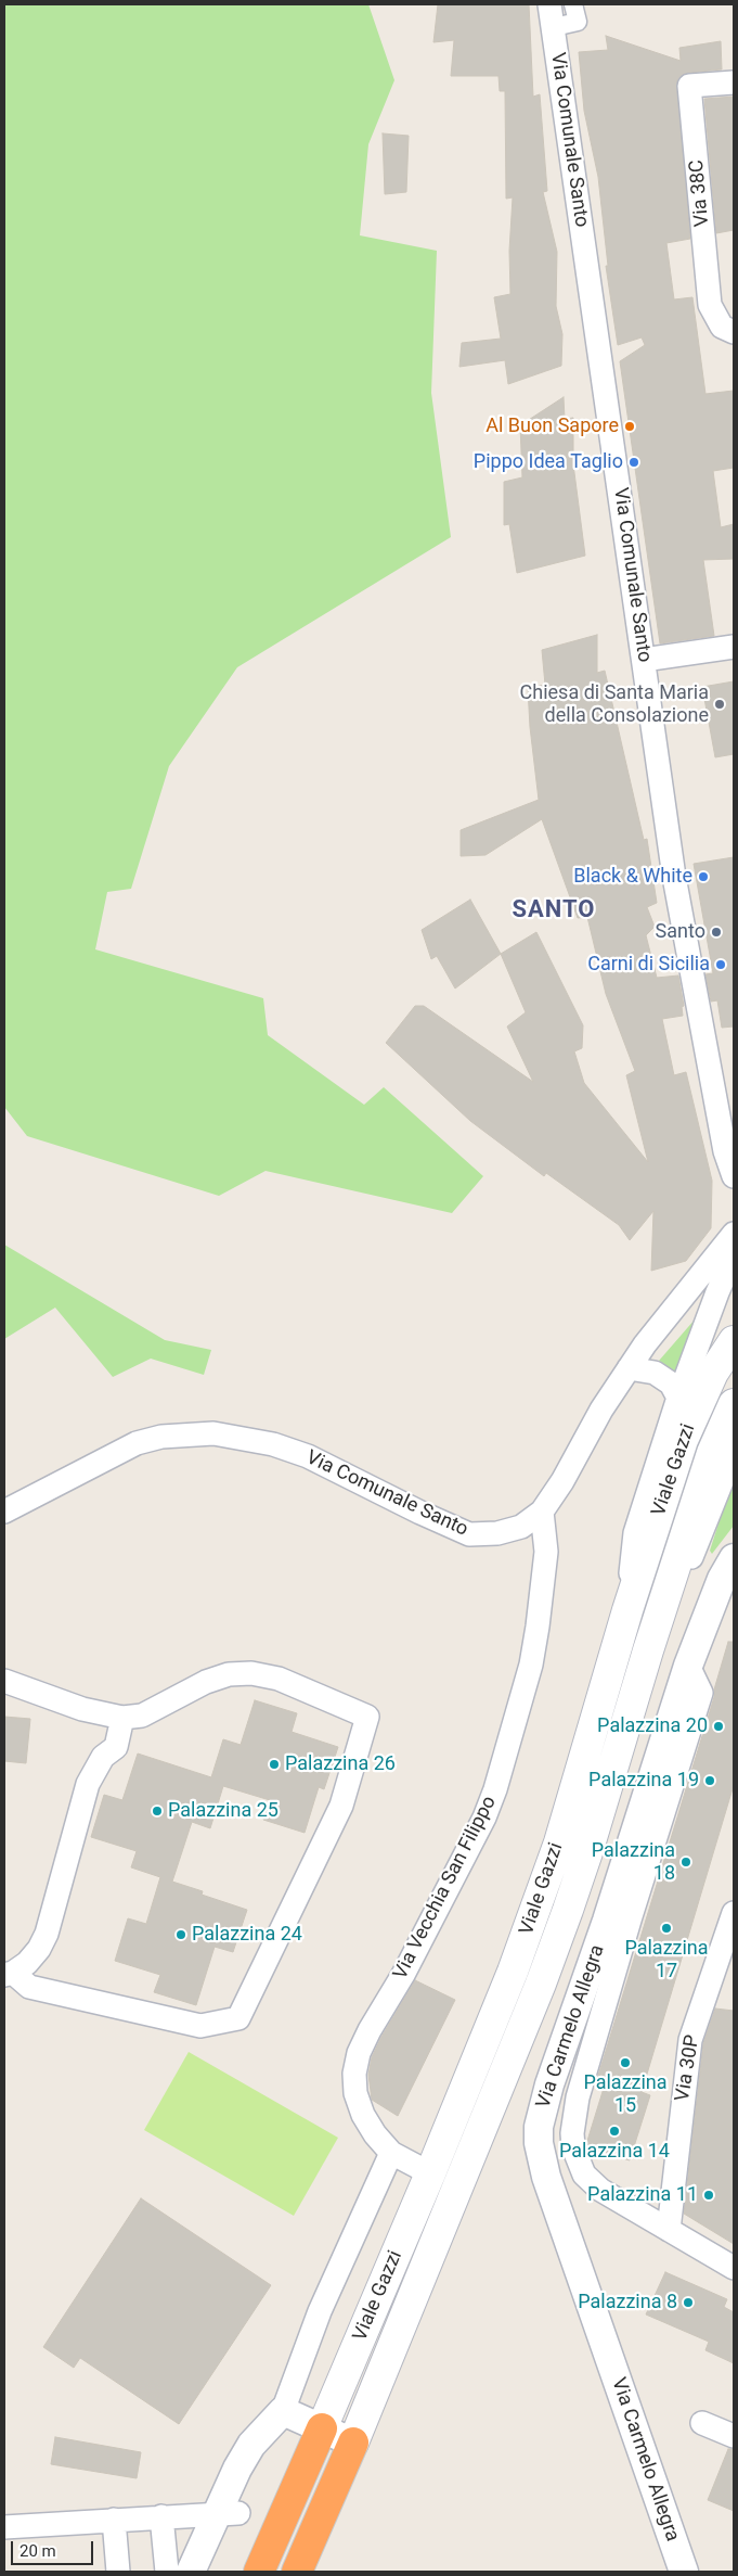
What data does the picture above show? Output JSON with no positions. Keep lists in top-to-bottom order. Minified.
{"streets":{"main road":["Viale Gazzi"],"street":["Via Comunale Santo","Via 38C","Via Vecchia San Filippo","Via Carmelo Allegra","Via 30P"]},"crossings":[["Via Comunale Santo","Via Vecchia San Filippo"],["Viale Gazzi","Via Vecchia San Filippo"],["Via Carmelo Allegra","Via 30P"]],"districts":["SANTO"],"places":["Al Buon Sapore","Pippo Idea Taglio","Chiesa di Santa Maria della Consolazione","Black & White","Santo","Carni di Sicilia","Palazzina 20","Palazzina 26","Palazzina 19","Palazzina 25","Palazzina 18","Palazzina 17","Palazzina 24","Palazzina 15","Palazzina 14","Palazzina 11","Palazzina 8"],"scale_bar":"20 m"}
